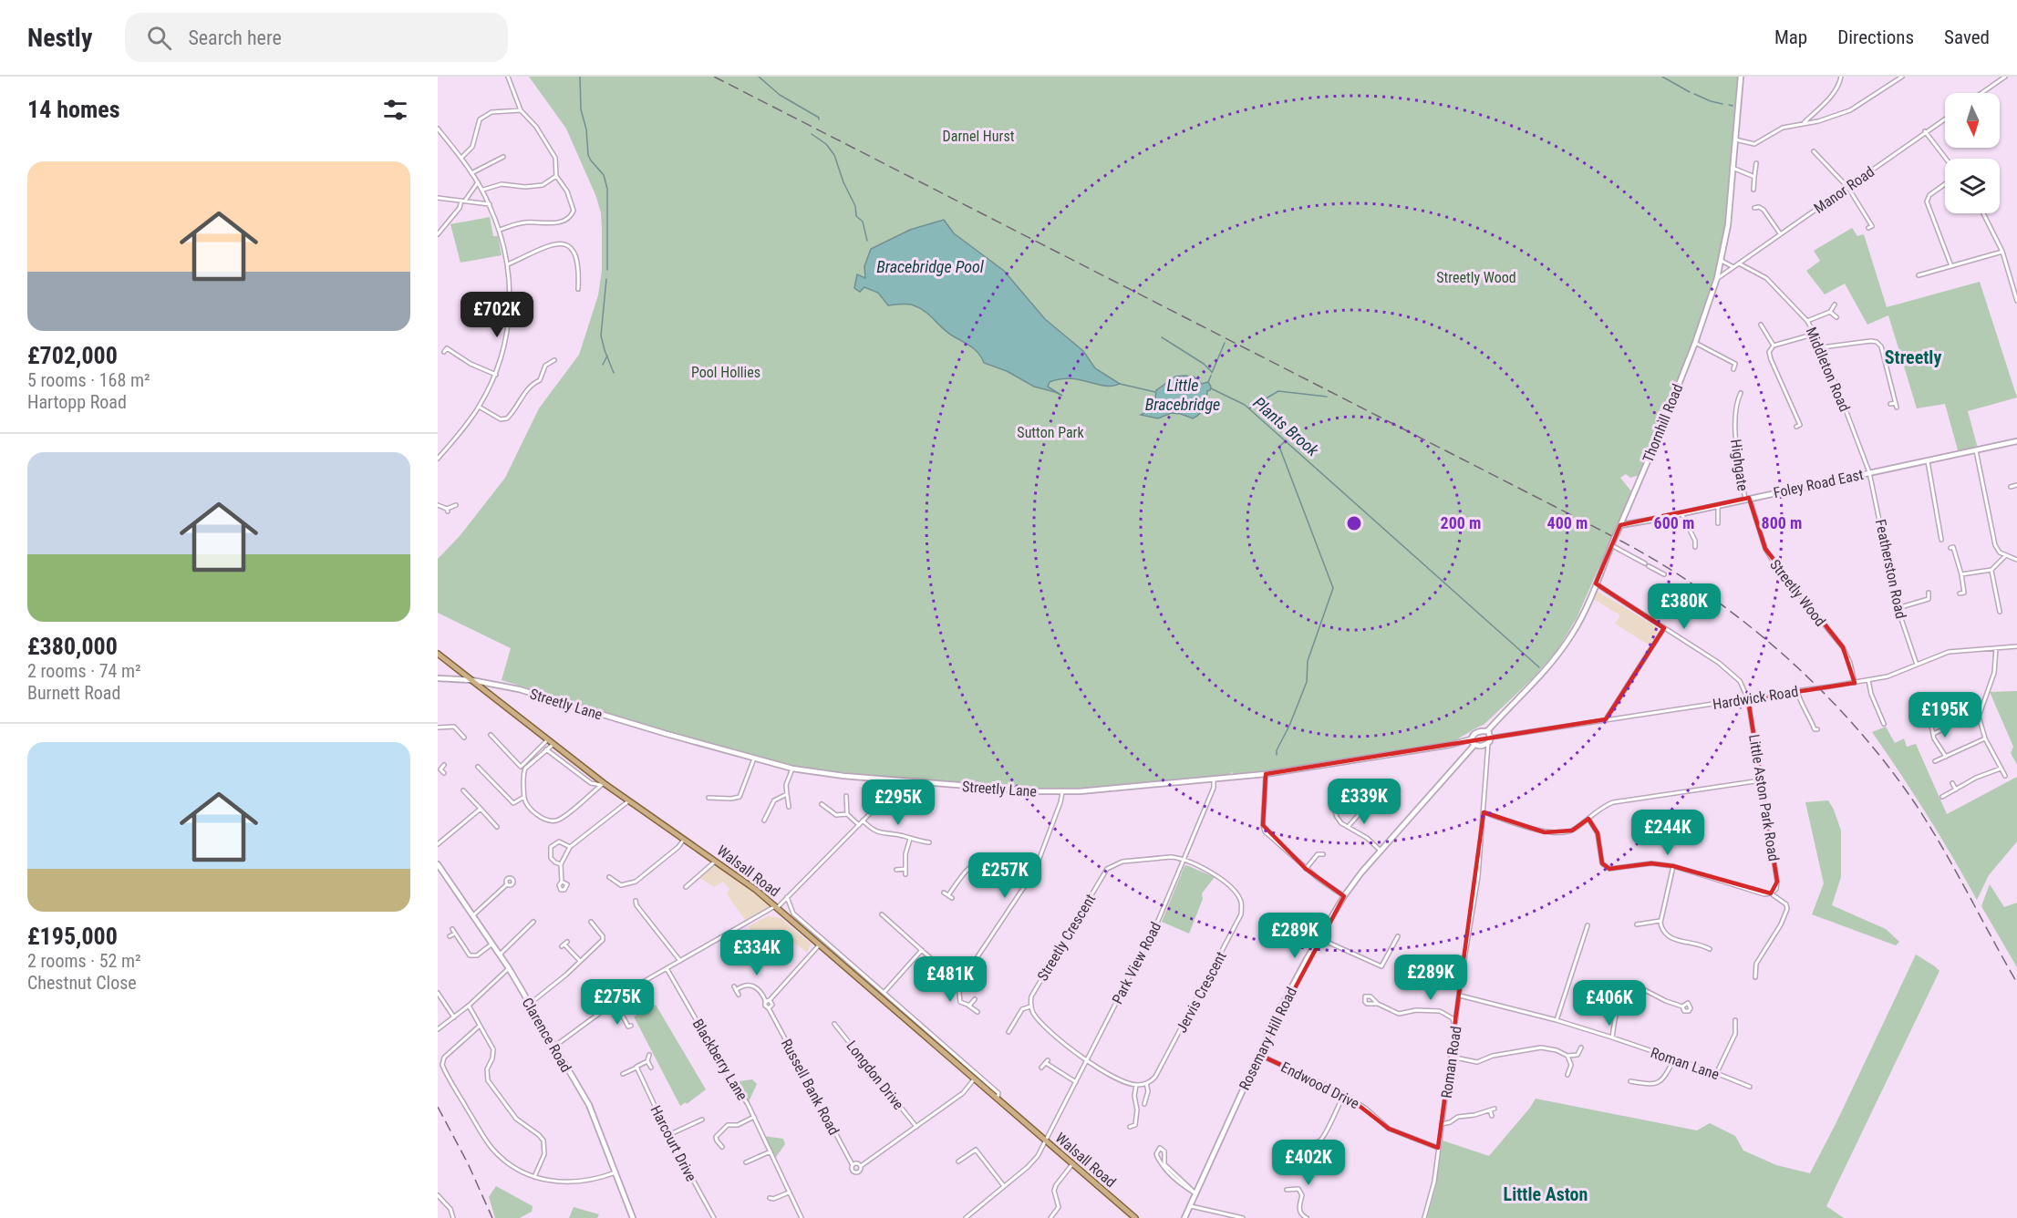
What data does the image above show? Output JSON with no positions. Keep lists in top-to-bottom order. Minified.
{"streets":{"main road":["Thornhill Road","Foley Road East","Streetly Lane","Walsall Road","Clarence Road","Rosemary Hill Road"],"street":["Manor Road","Middleton Road","Highgate","Featherston Road","Streetly Wood","Hardwick Road","Little Aston Park Road","Streetly Crescent","Park View Road","Jervis Crescent","Blackberry Lane","Roman Road","Roman Lane","Longdon Drive","Endwood Drive","Russell Bank Road","Harcourt Drive"]},"crossings":[["Manor Road","Middleton Road"],["Manor Road","Thornhill Road"],["Middleton Road","Foley Road East"],["Middleton Road","Featherston Road"],["Thornhill Road","Foley Road East"],["Thornhill Road","Hardwick Road"],["Thornhill Road","Streetly Lane"],["Thornhill Road","Rosemary Hill Road"],["Thornhill Road","Roman Road"],["Highgate","Foley Road East"],["Highgate","Streetly Wood"],["Foley Road East","Featherston Road"],["Foley Road East","Streetly Wood"],["Featherston Road","Hardwick Road"],["Streetly Wood","Hardwick Road"],["Hardwick Road","Streetly Lane"],["Hardwick Road","Little Aston Park Road"],["Hardwick Road","Rosemary Hill Road"],["Hardwick Road","Roman Road"],["Streetly Lane","Walsall Road"],["Streetly Lane","Park View Road"],["Streetly Lane","Rosemary Hill Road"],["Streetly Lane","Roman Road"],["Walsall Road","Park View Road"],["Streetly Crescent","Park View Road"],["Streetly Crescent","Jervis Crescent"],["Park View Road","Jervis Crescent"],["Rosemary Hill Road","Roman Road"],["Rosemary Hill Road","Endwood Drive"],["Roman Road","Roman Lane"],["Roman Road","Endwood Drive"]],"districts":["Streetly","Little Aston"],"water":["Bracebridge Pool","Little Bracebridge","Plants Brook"],"parks":["Darnel Hurst","Streetly Wood","Pool Hollies","Sutton Park"],"north":"bottom","page":{"header":"Nestly","search":"Search here","nav":["Map","Directions","Saved"],"heading":"14 homes","list":[{"name":"£702,000","note":"5 rooms · 168 m² · Hartopp Road"},{"name":"£380,000","note":"2 rooms · 74 m² · Burnett Road"},{"name":"£195,000","note":"2 rooms · 52 m² · Chestnut Close"}],"price":["£702K","£380K","£195K","£339K","£295K","£244K","£257K","£289K","£334K","£289K","£481K","£275K","£406K","£402K"]},"rings":["200 m","400 m","600 m","800 m"]}
